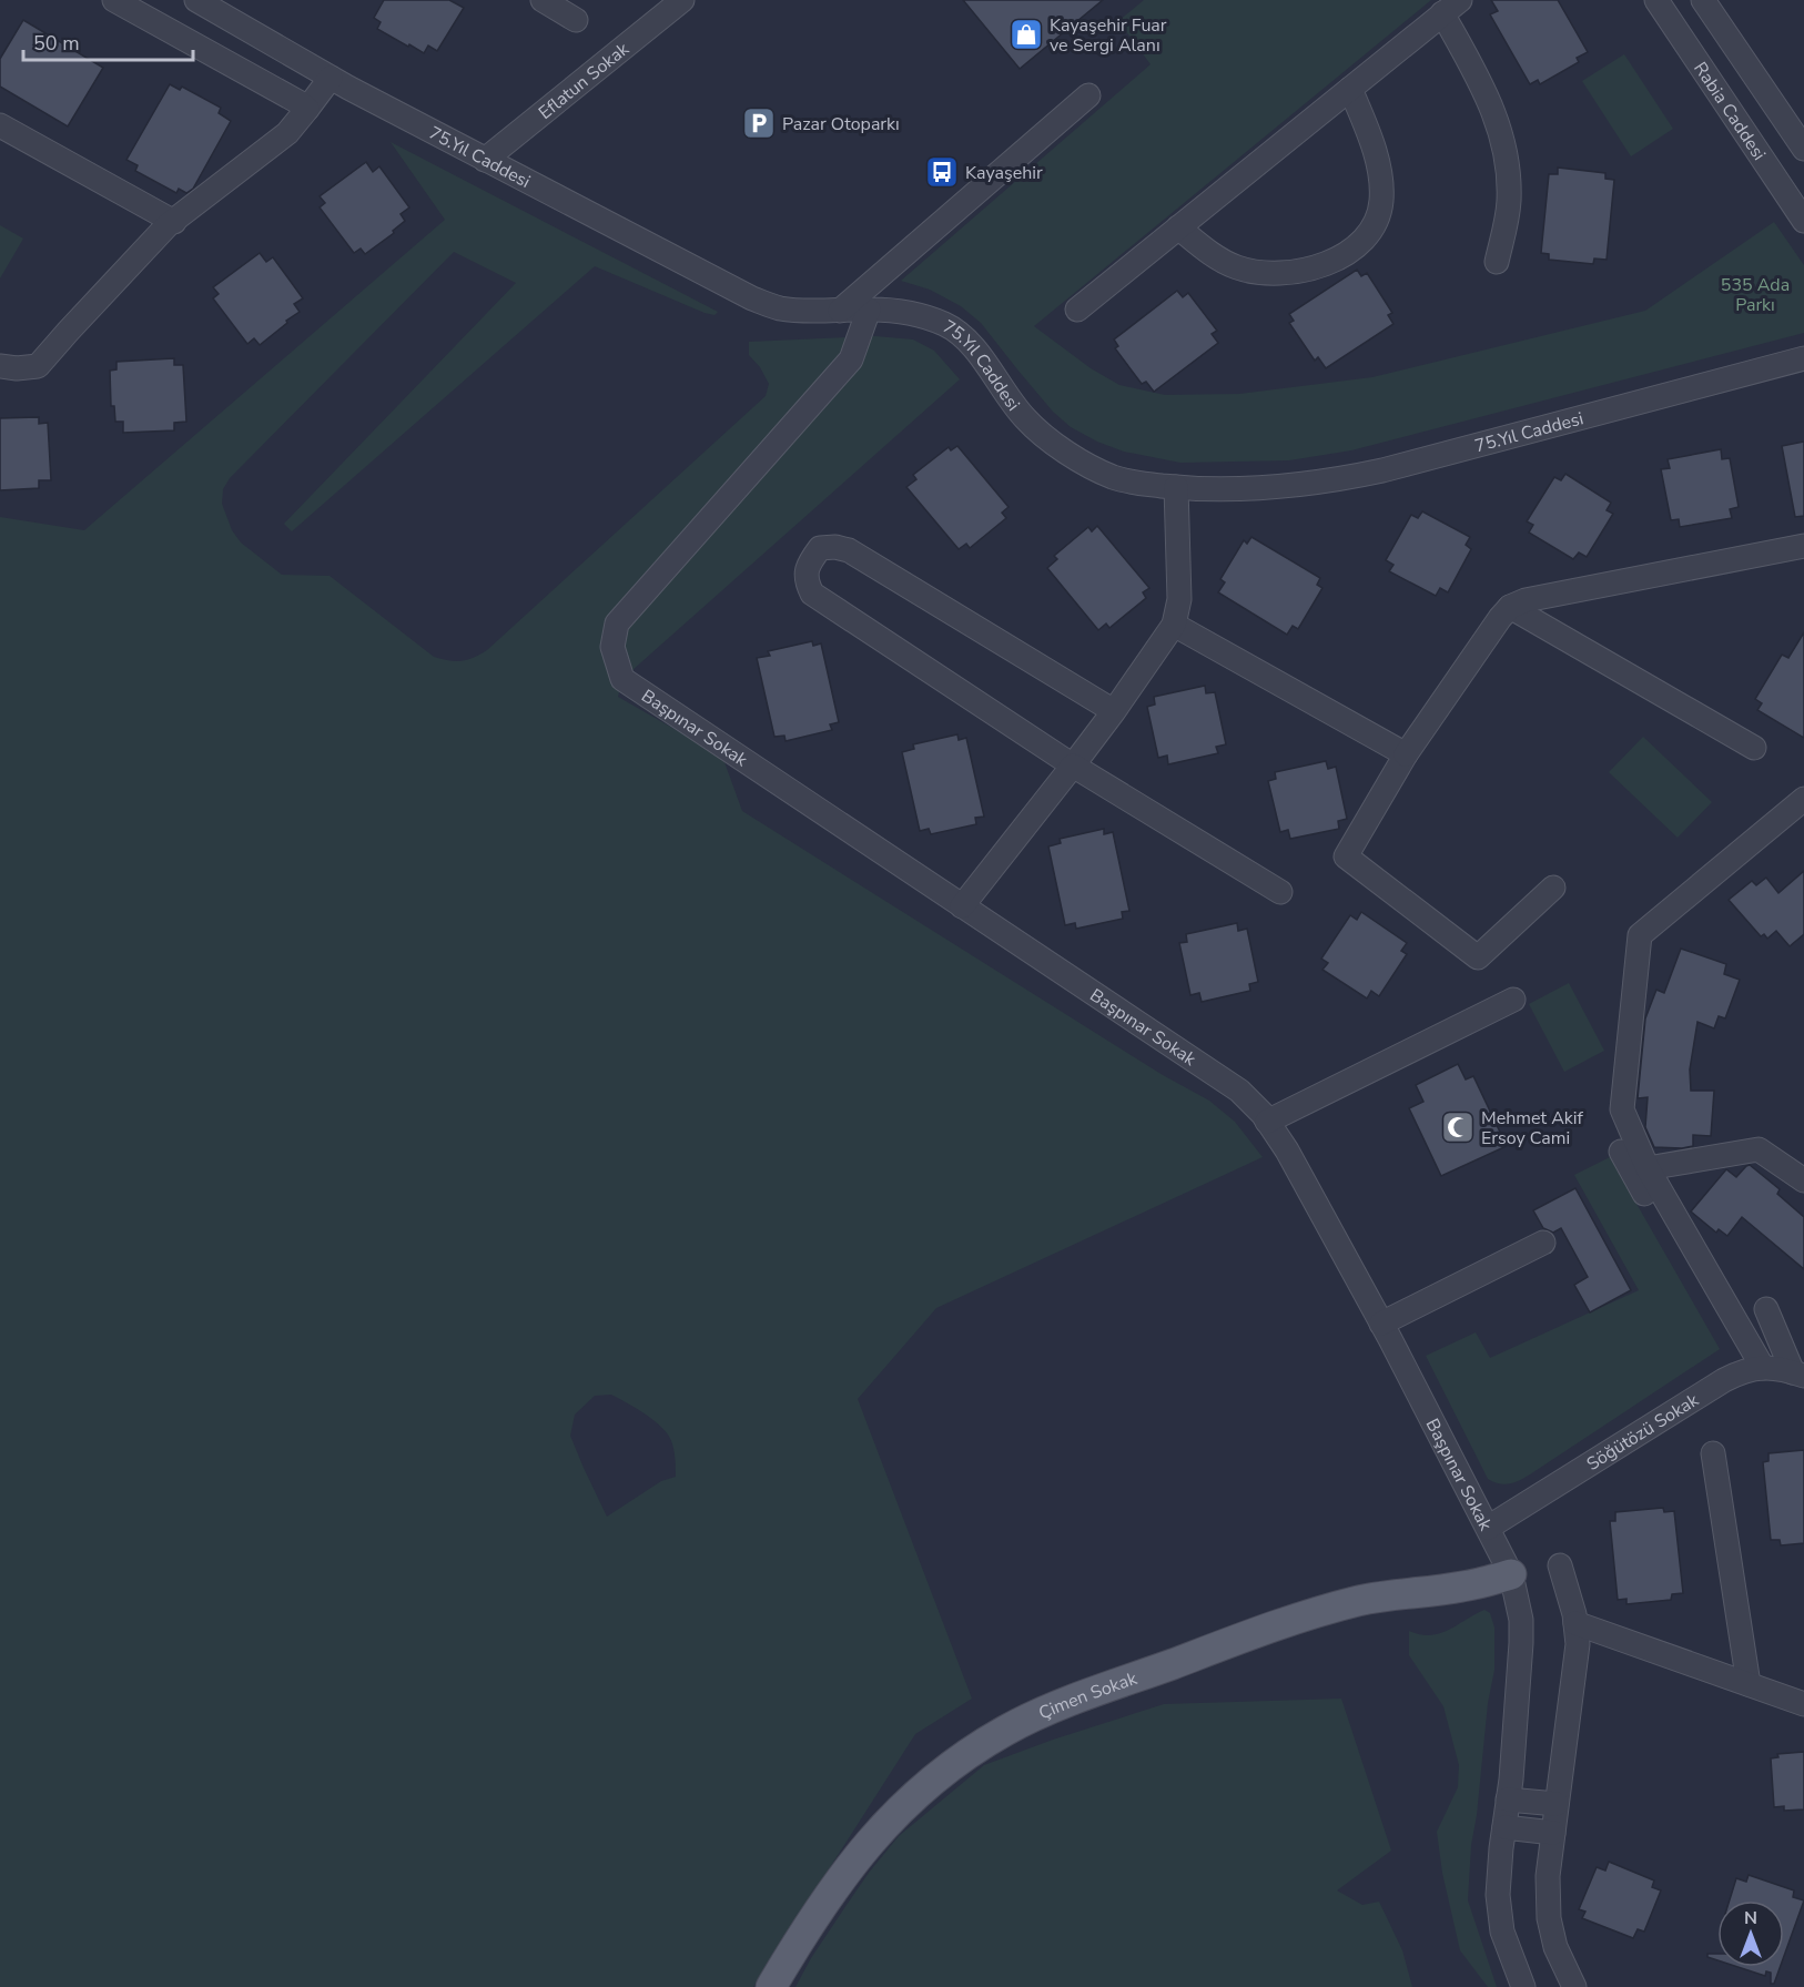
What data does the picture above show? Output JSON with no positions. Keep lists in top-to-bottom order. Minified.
{"streets":{"main road":["Çimen Sokak"],"street":["Eflatun Sokak","Rabia Caddesi","75.Yıl Caddesi","Başpınar Sokak","Söğütözü Sokak"]},"crossings":[["Eflatun Sokak","75.Yıl Caddesi"],["75.Yıl Caddesi","Başpınar Sokak"],["Başpınar Sokak","Söğütözü Sokak"],["Başpınar Sokak","Çimen Sokak"]],"parks":["535 Ada Parkı"],"places":{"shop":["Kayaşehir Fuar ve Sergi Alanı"],"parking":["Pazar Otoparkı"],"bus stop":["Kayaşehir"],"mosque":["Mehmet Akif Ersoy Cami"]},"scale_bar":"50 m","north":"top"}
